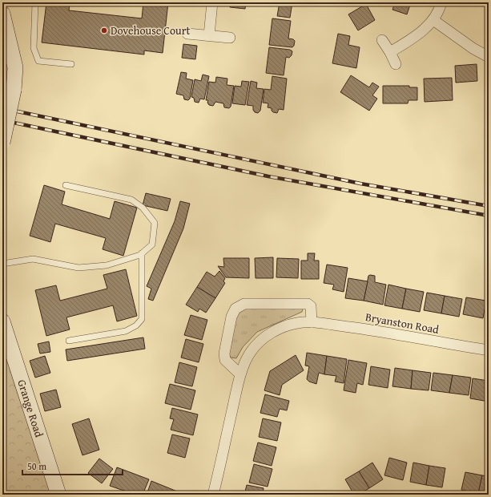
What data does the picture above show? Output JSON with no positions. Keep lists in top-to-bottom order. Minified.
{"streets":{"street":["Bryanston Road","Grange Road"]},"places":["Dovehouse Court"],"scale_bar":"50 m"}
